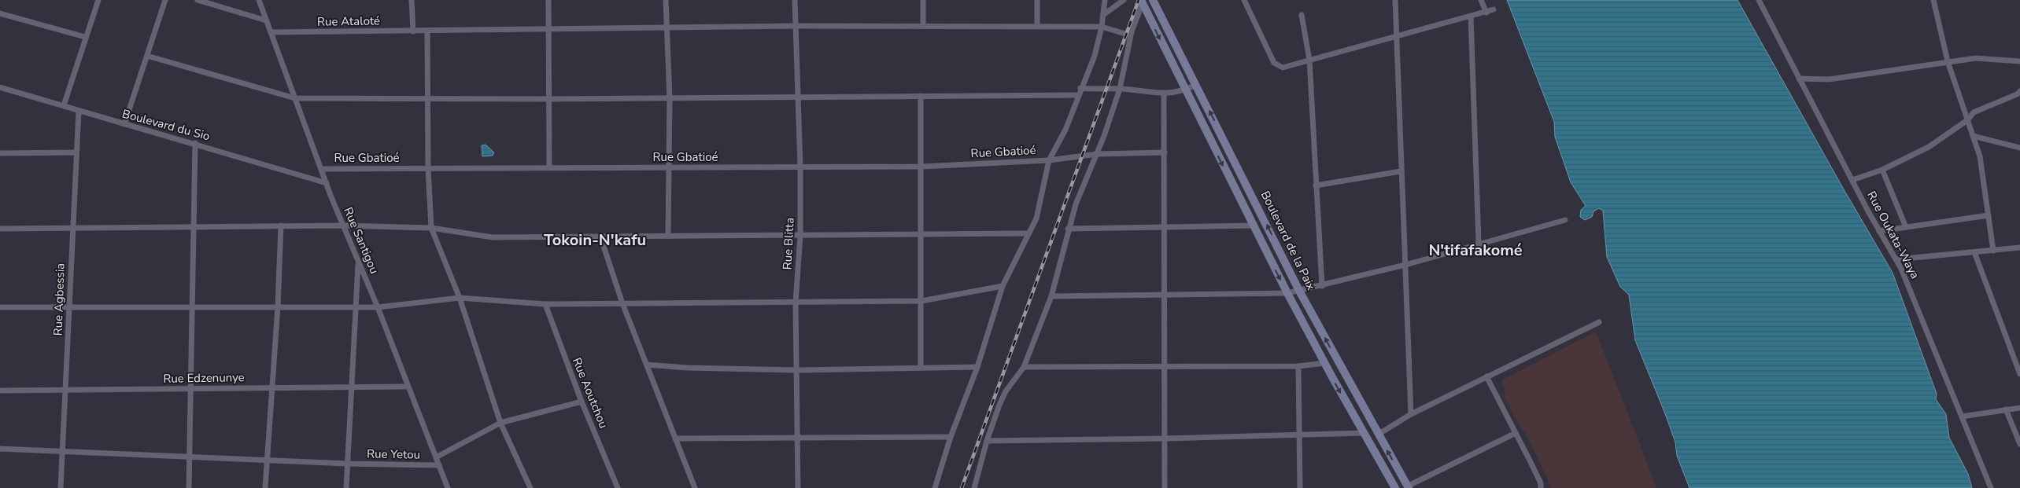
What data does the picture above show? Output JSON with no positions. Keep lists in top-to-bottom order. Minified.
{"streets":{"main road":["Boulevard de la Paix"],"street":["Rue Ataloté","Boulevard du Sio","Rue Gbatioé","Rue Oukata-Waya","Rue Santigou","Rue Blitta","Rue Agbessia","Rue Edzenunye","Rue Aoutchou","Rue Yetou"]},"crossings":[["Rue Ataloté","Rue Santigou"],["Rue Ataloté","Rue Blitta"],["Boulevard du Sio","Rue Santigou"],["Boulevard du Sio","Rue Agbessia"],["Rue Gbatioé","Rue Santigou"],["Rue Gbatioé","Rue Blitta"],["Rue Santigou","Rue Edzenunye"],["Rue Santigou","Rue Yetou"],["Rue Agbessia","Rue Edzenunye"],["Rue Agbessia","Rue Yetou"]],"districts":["Tokoin-N'kafu","N'tifafakomé"]}
